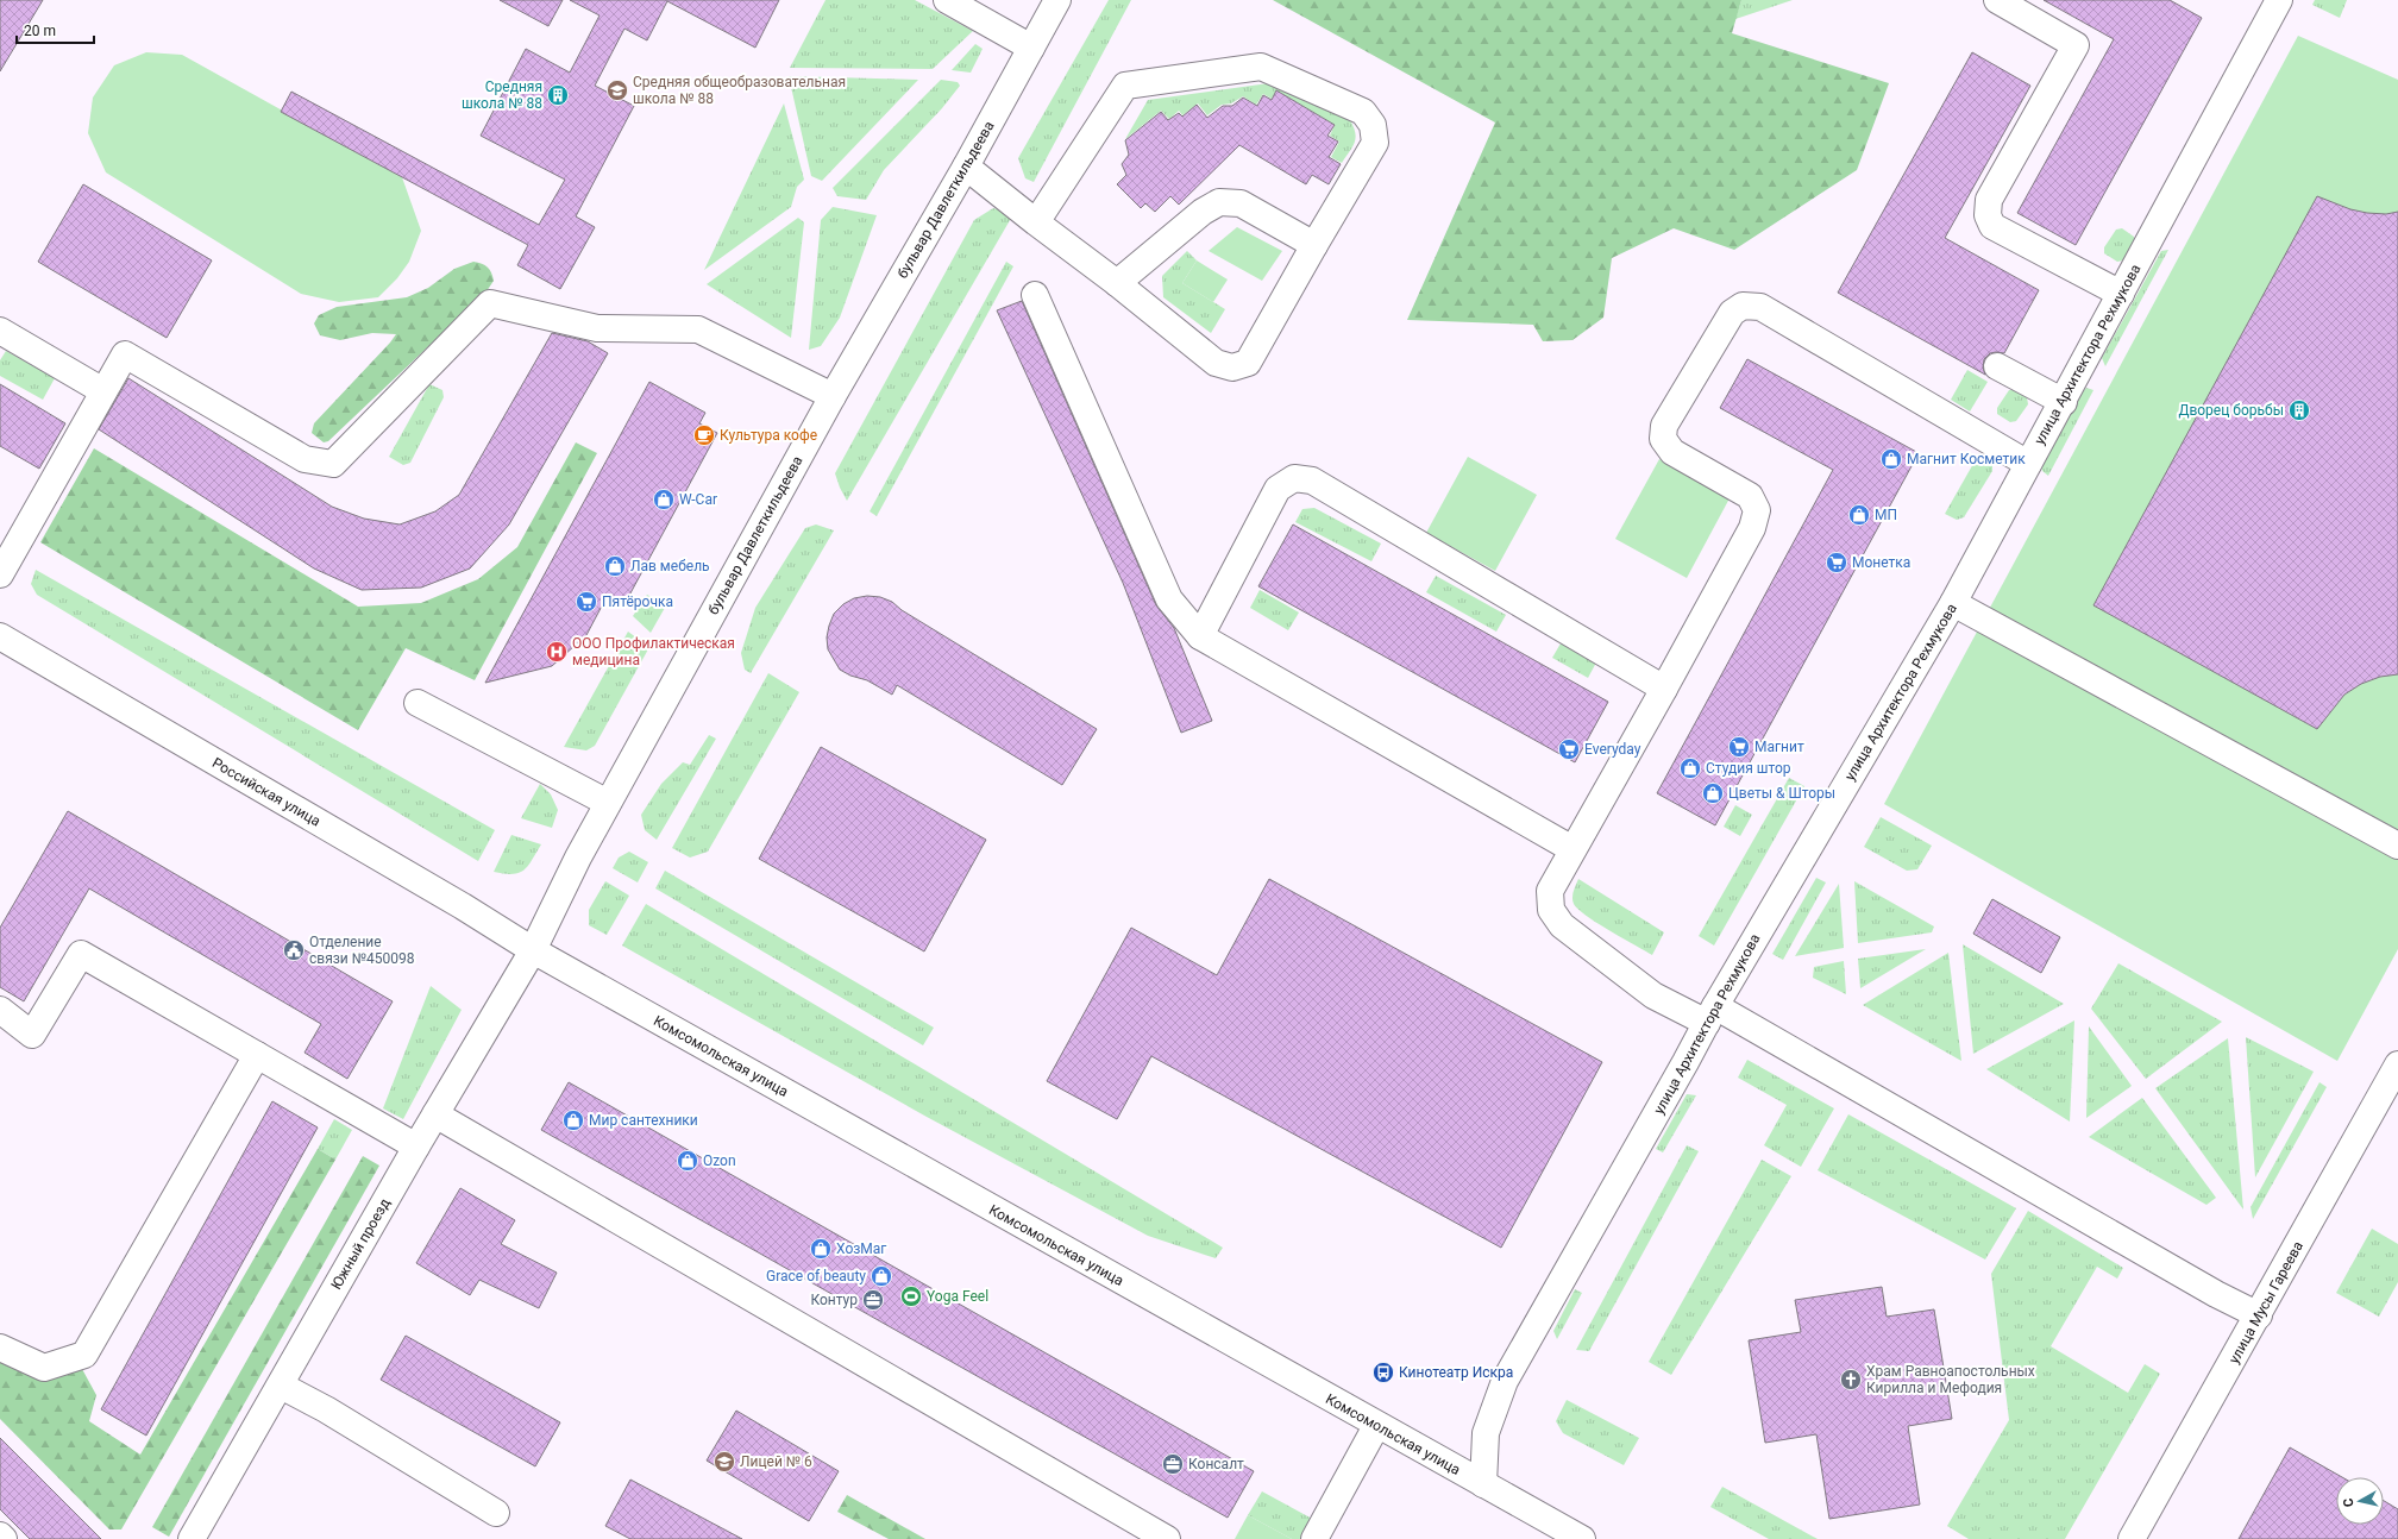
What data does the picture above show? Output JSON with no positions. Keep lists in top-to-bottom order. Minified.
{"streets":{"street":["бульвар Давлеткильдеева","улица Архитектора Рехмукова","Российская улица","Комсомольская улица","Южный проезд","улица Мусы Гареева"]},"crossings":[["бульвар Давлеткильдеева","Российская улица"],["бульвар Давлеткильдеева","Комсомольская улица"],["бульвар Давлеткильдеева","Южный проезд"],["улица Архитектора Рехмукова","Комсомольская улица"],["Российская улица","Комсомольская улица"],["Российская улица","Южный проезд"],["Комсомольская улица","Южный проезд"]],"places":{"school or university":["Средняя общеобразовательная школа № 88","Лицей № 6"],"building":["Средняя школа № 88","Дворец борьбы"],"cafe":["Культура кофе"],"shop":["Магнит Косметик","W-Car","МП","Лав мебель","Студия штор","Цветы & Шторы","Мир сантехники","Ozon","ХозМаг","Grace of beauty"],"supermarket":["Монетка","Пятёрочка","Магнит","Everyday"],"hospital":["ООО Профилактическая медицина"],"public building":["Отделение связи №450098"],"sports":["Yoga Feel"],"office":["Контур","Консалт"],"bus stop":["Кинотеатр Искра"],"church":["Храм Равноапостольных Кирилла и Мефодия"]},"scale_bar":"20 m","north":"left"}
